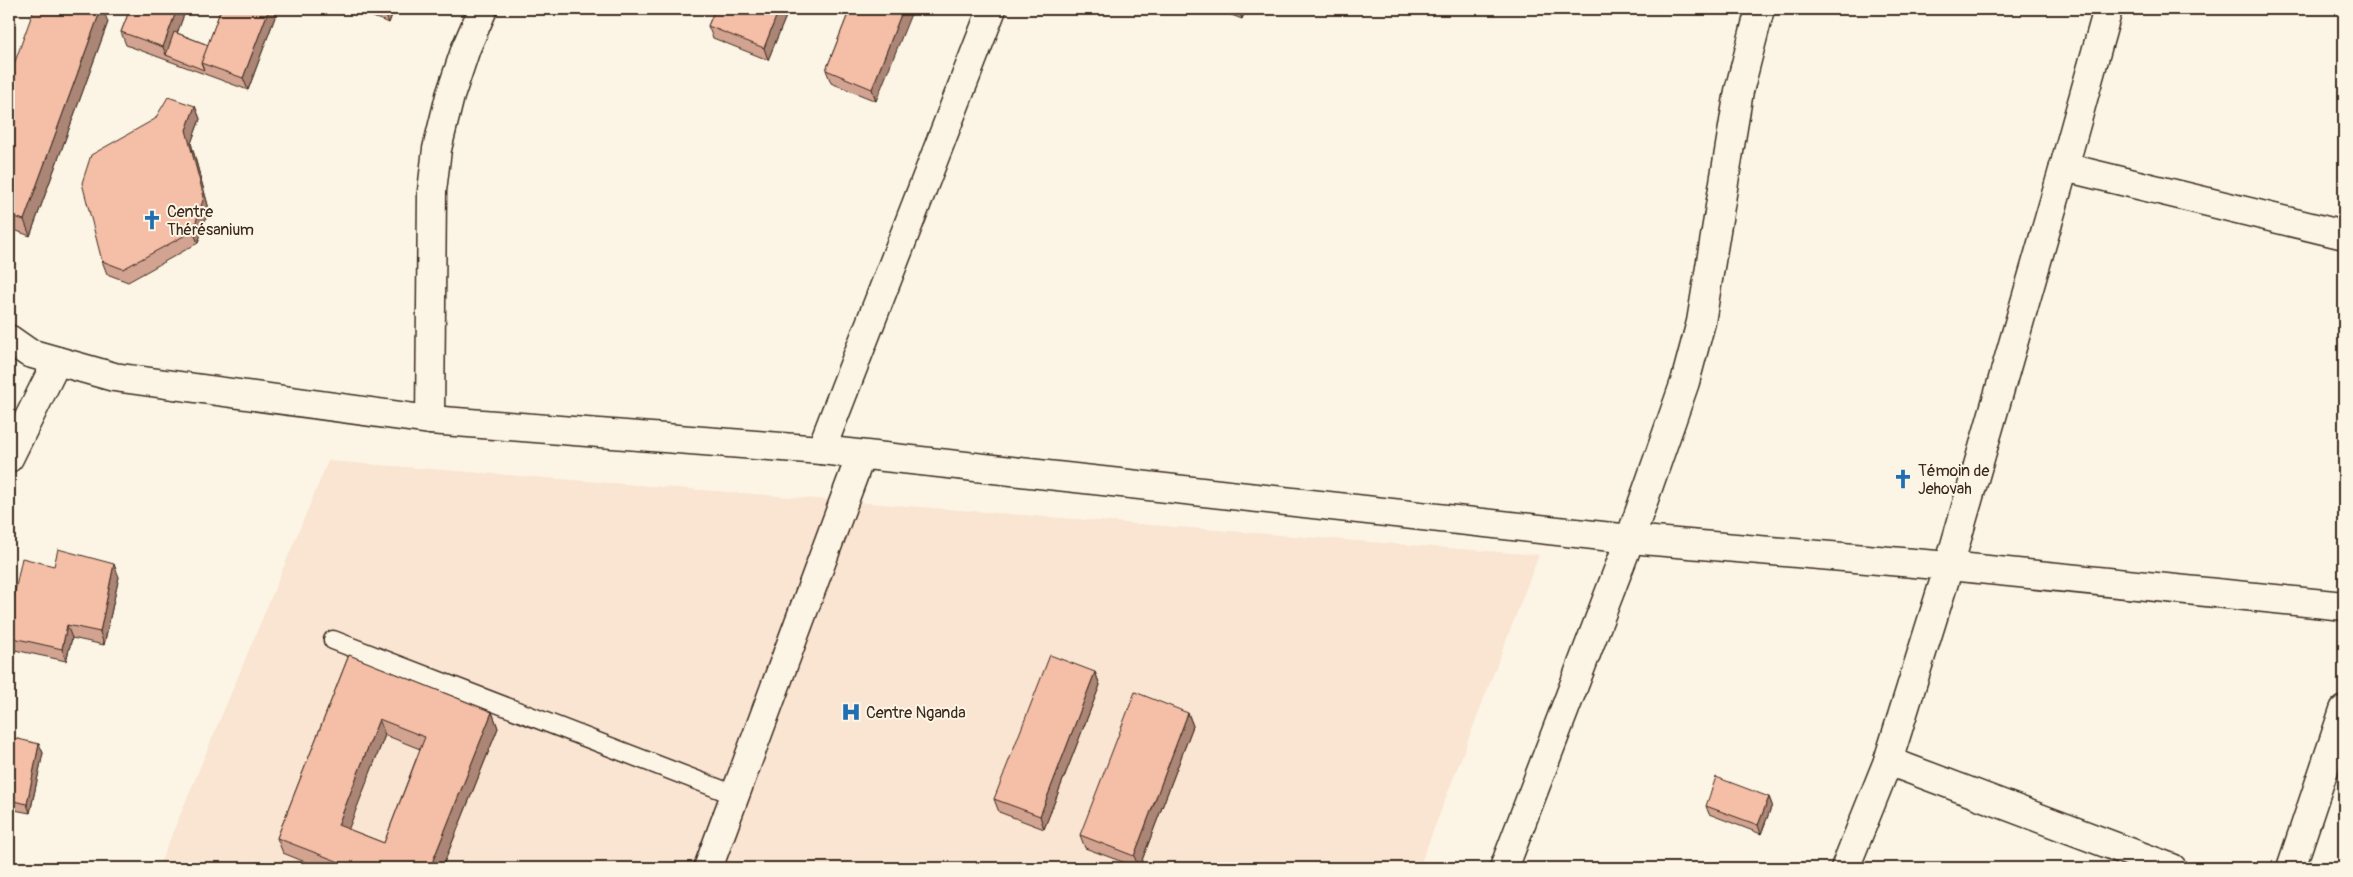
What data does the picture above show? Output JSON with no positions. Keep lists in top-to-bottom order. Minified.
{"places":{"church":["Centre Thérésanium","Témoin de Jehovah"],"hospital":["Centre Nganda"]}}
